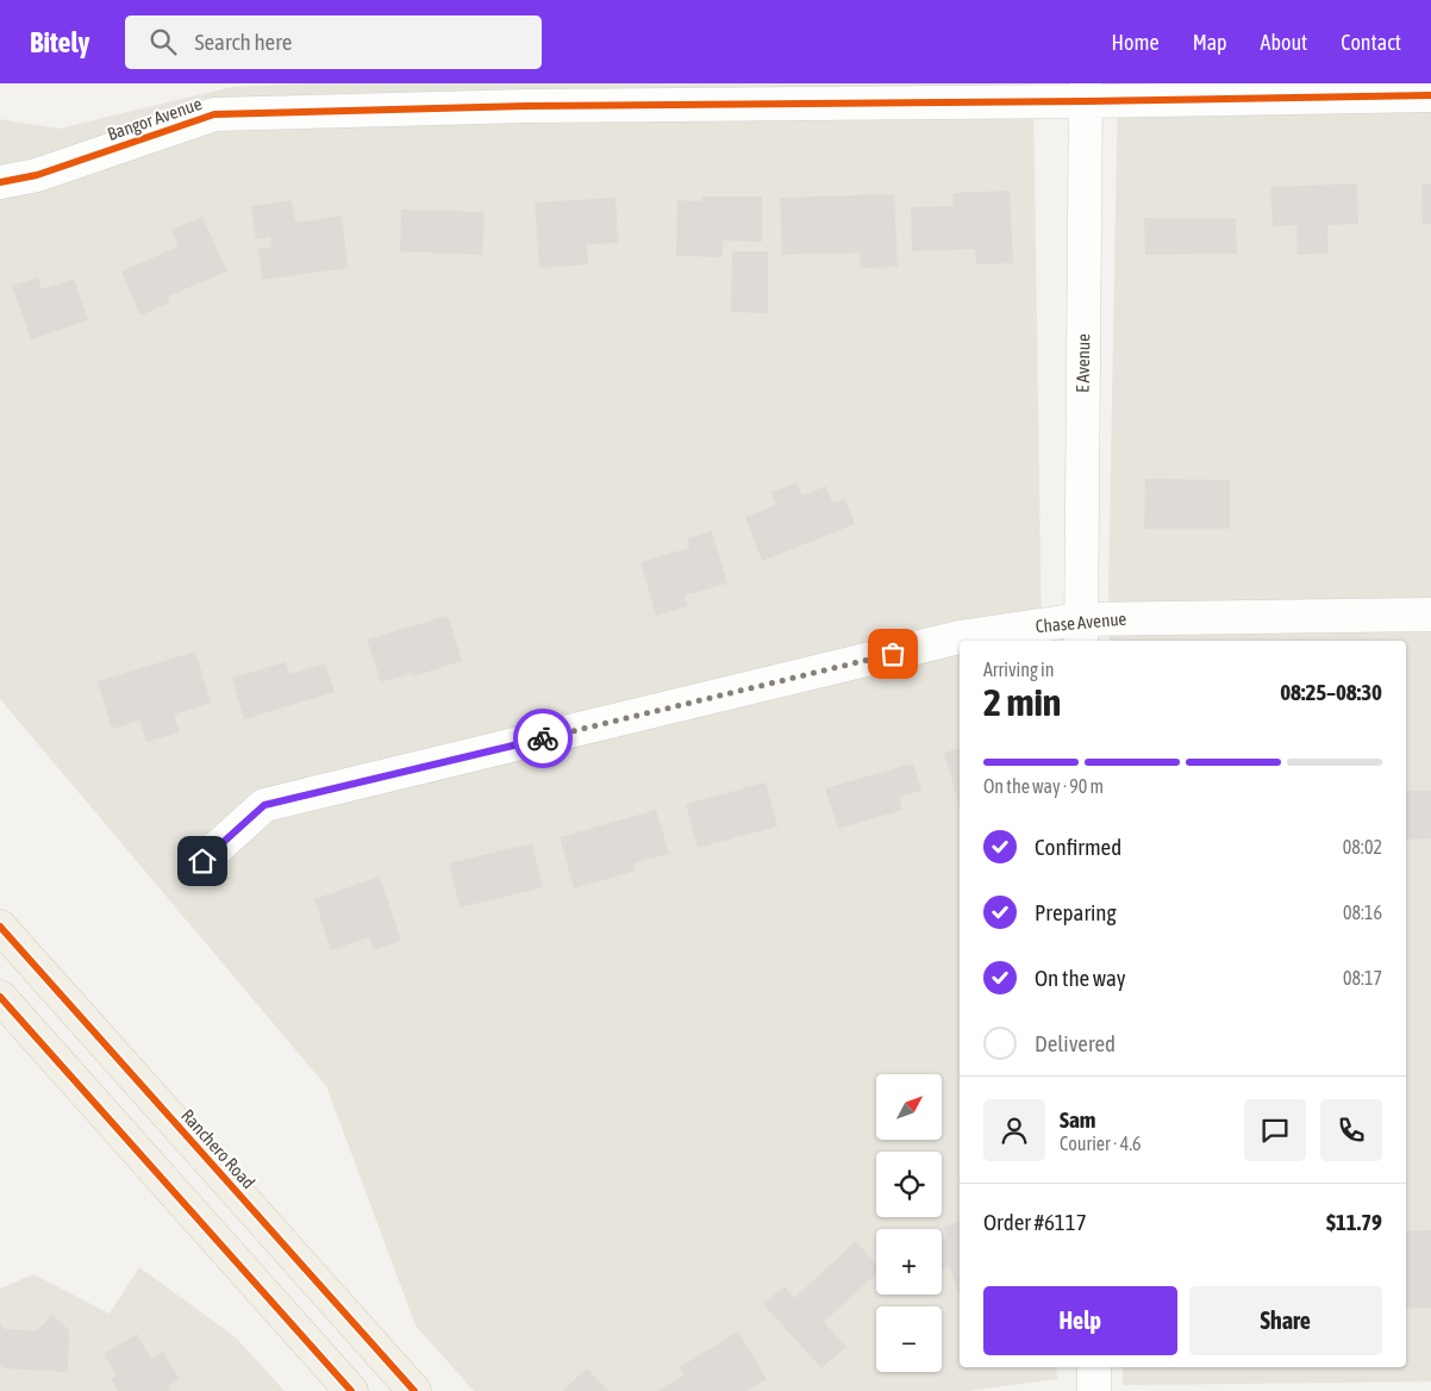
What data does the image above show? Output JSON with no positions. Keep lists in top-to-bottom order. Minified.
{"streets":{"main road":["Ranchero Road"],"street":["Bangor Avenue","E Avenue","Chase Avenue"]},"crossings":[["Bangor Avenue","E Avenue"],["E Avenue","Chase Avenue"]],"north":"top right","page":{"header":"Bitely","search":"Search here","nav":["Home","Map","About","Contact"],"heading":["2 min","Arriving in","08:25–08:30"],"panel":["Sam","Courier · 4.6","Order #6117","$11.79"],"bar":"On the way · 90 m","list":[["Confirmed","08:02"],["Preparing","08:16"],["On the way","08:17"],"Delivered"],"map_buttons":["+","−"],"buttons":["Help","Share"]}}
